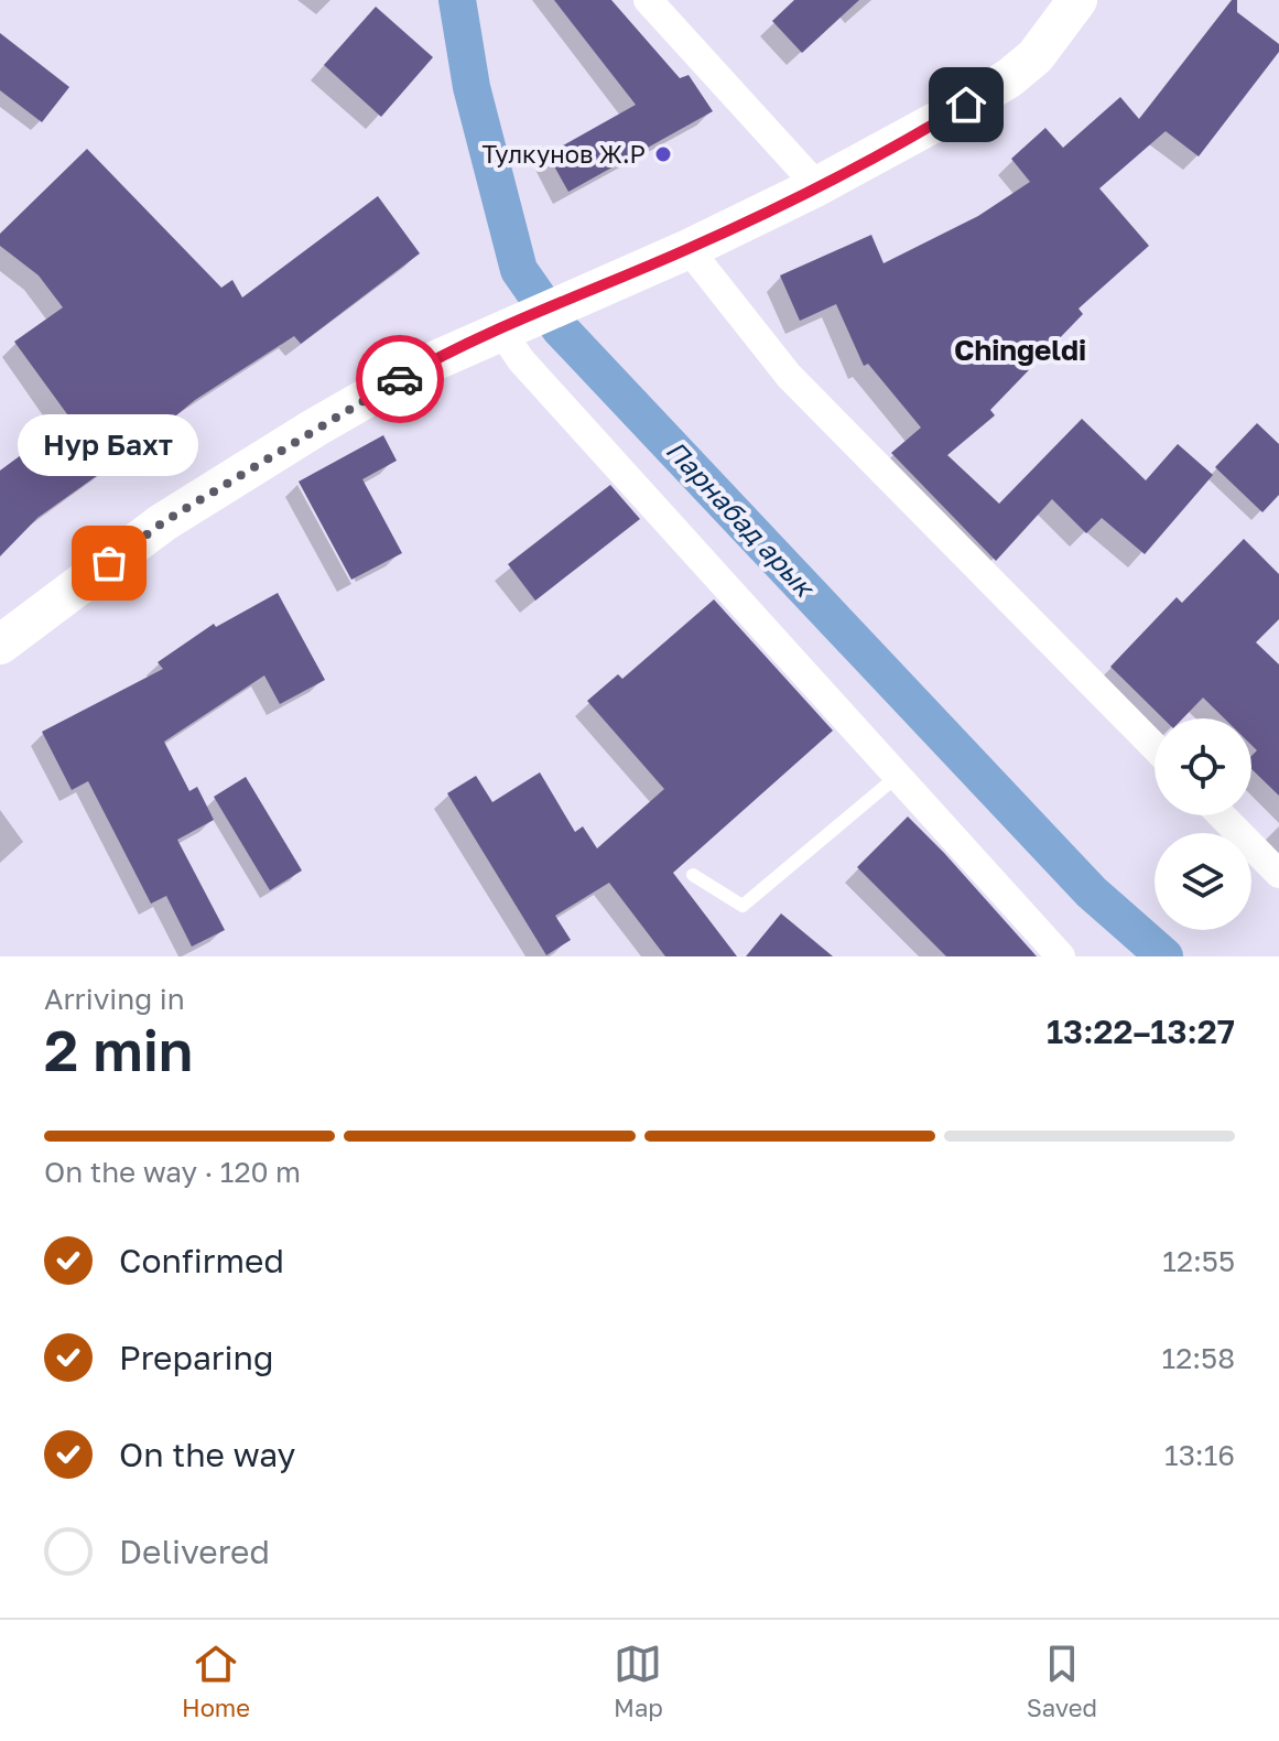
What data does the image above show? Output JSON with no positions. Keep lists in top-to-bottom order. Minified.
{"districts":["Chingeldi"],"water":["Парнабад арык"],"places":["Тулкунов Ж.Р","Нур Бахт"],"page":{"bubble":"Нур Бахт","heading":["2 min","Arriving in","13:22–13:27"],"bar":"On the way · 120 m","list":[["Confirmed","12:55"],["Preparing","12:58"],["On the way","13:16"],"Delivered"],"tabs":["Home","Map","Saved"]}}
